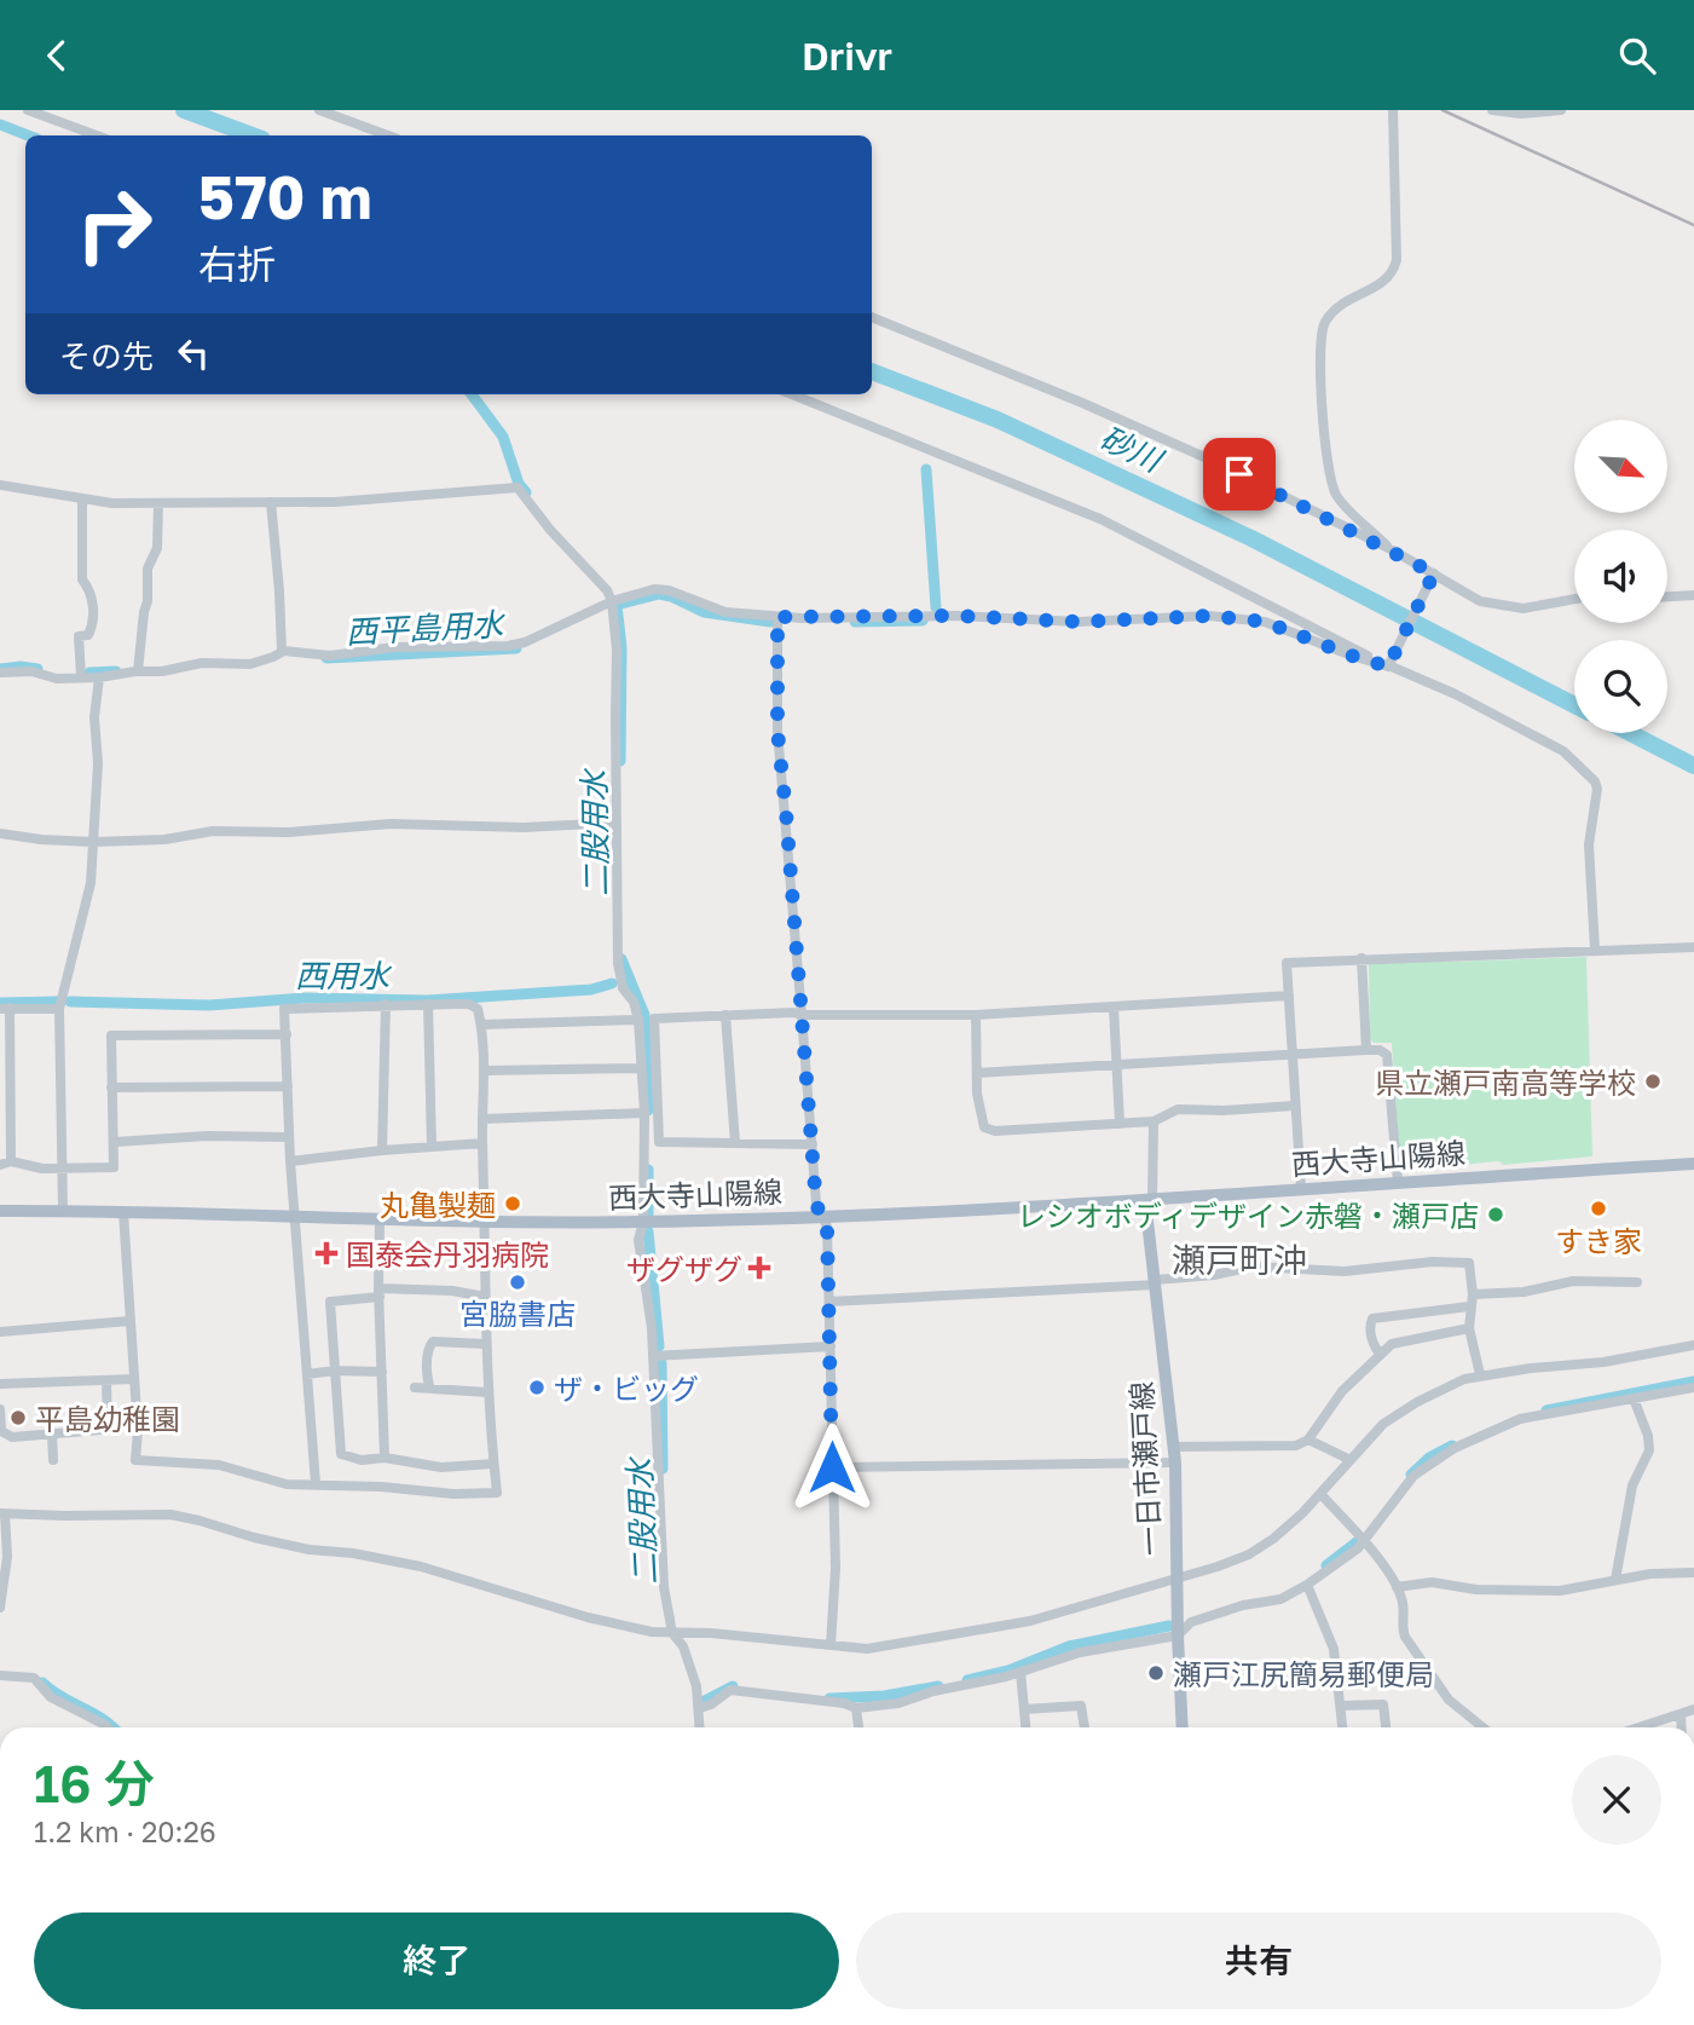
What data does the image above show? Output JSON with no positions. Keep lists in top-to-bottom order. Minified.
{"streets":{"main road":["西大寺山陽線","一日市瀬戸線"]},"crossings":[["西大寺山陽線","一日市瀬戸線"]],"districts":["瀬戸町沖"],"water":["砂川","西平島用水","二股用水","西用水"],"places":{"other":["県立瀬戸南高等学校","丸亀製麺","すき家","レシオボディデザイン赤磐・瀬戸店","宮脇書店","ザ・ビッグ","平島幼稚園","瀬戸江尻簡易郵便局"],"health":["国泰会丹羽病院","ザグザグ"]},"north":"bottom right","page":{"header":"Drivr","turn":["570 m","右折"],"then":"その先","heading":["16 分","1.2 km · 20:26"],"buttons":["終了","共有"]}}
